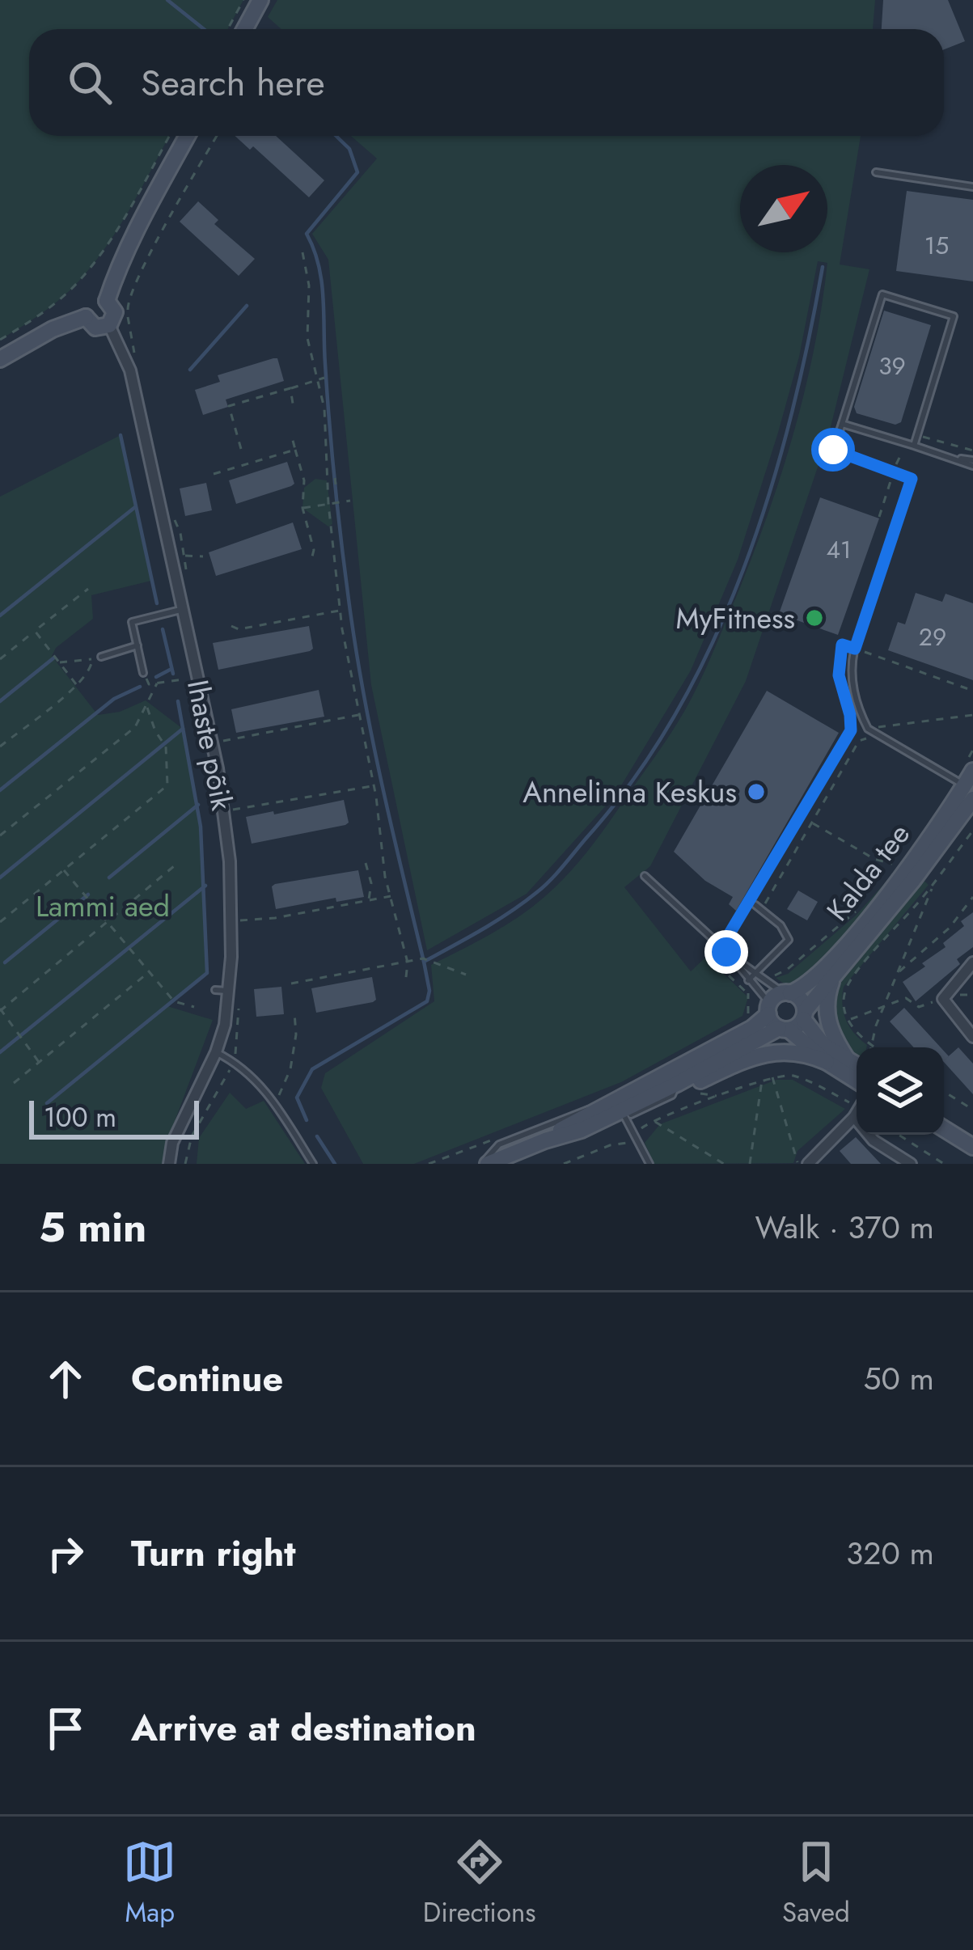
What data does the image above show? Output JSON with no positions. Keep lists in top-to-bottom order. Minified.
{"streets":{"street":["Ihaste põik","Kalda tee"]},"parks":["Lammi aed"],"places":["MyFitness","Annelinna Keskus"],"house_numbers":["15","39","41","29"],"scale_bar":"100 m","north":"top right","page":{"search":"Search here","scale":"100 m","heading":["5 min","Walk · 370 m"],"list":[["Continue","50 m"],["Turn right","320 m"],"Arrive at destination"],"nav":["Map","Directions","Saved"]}}
